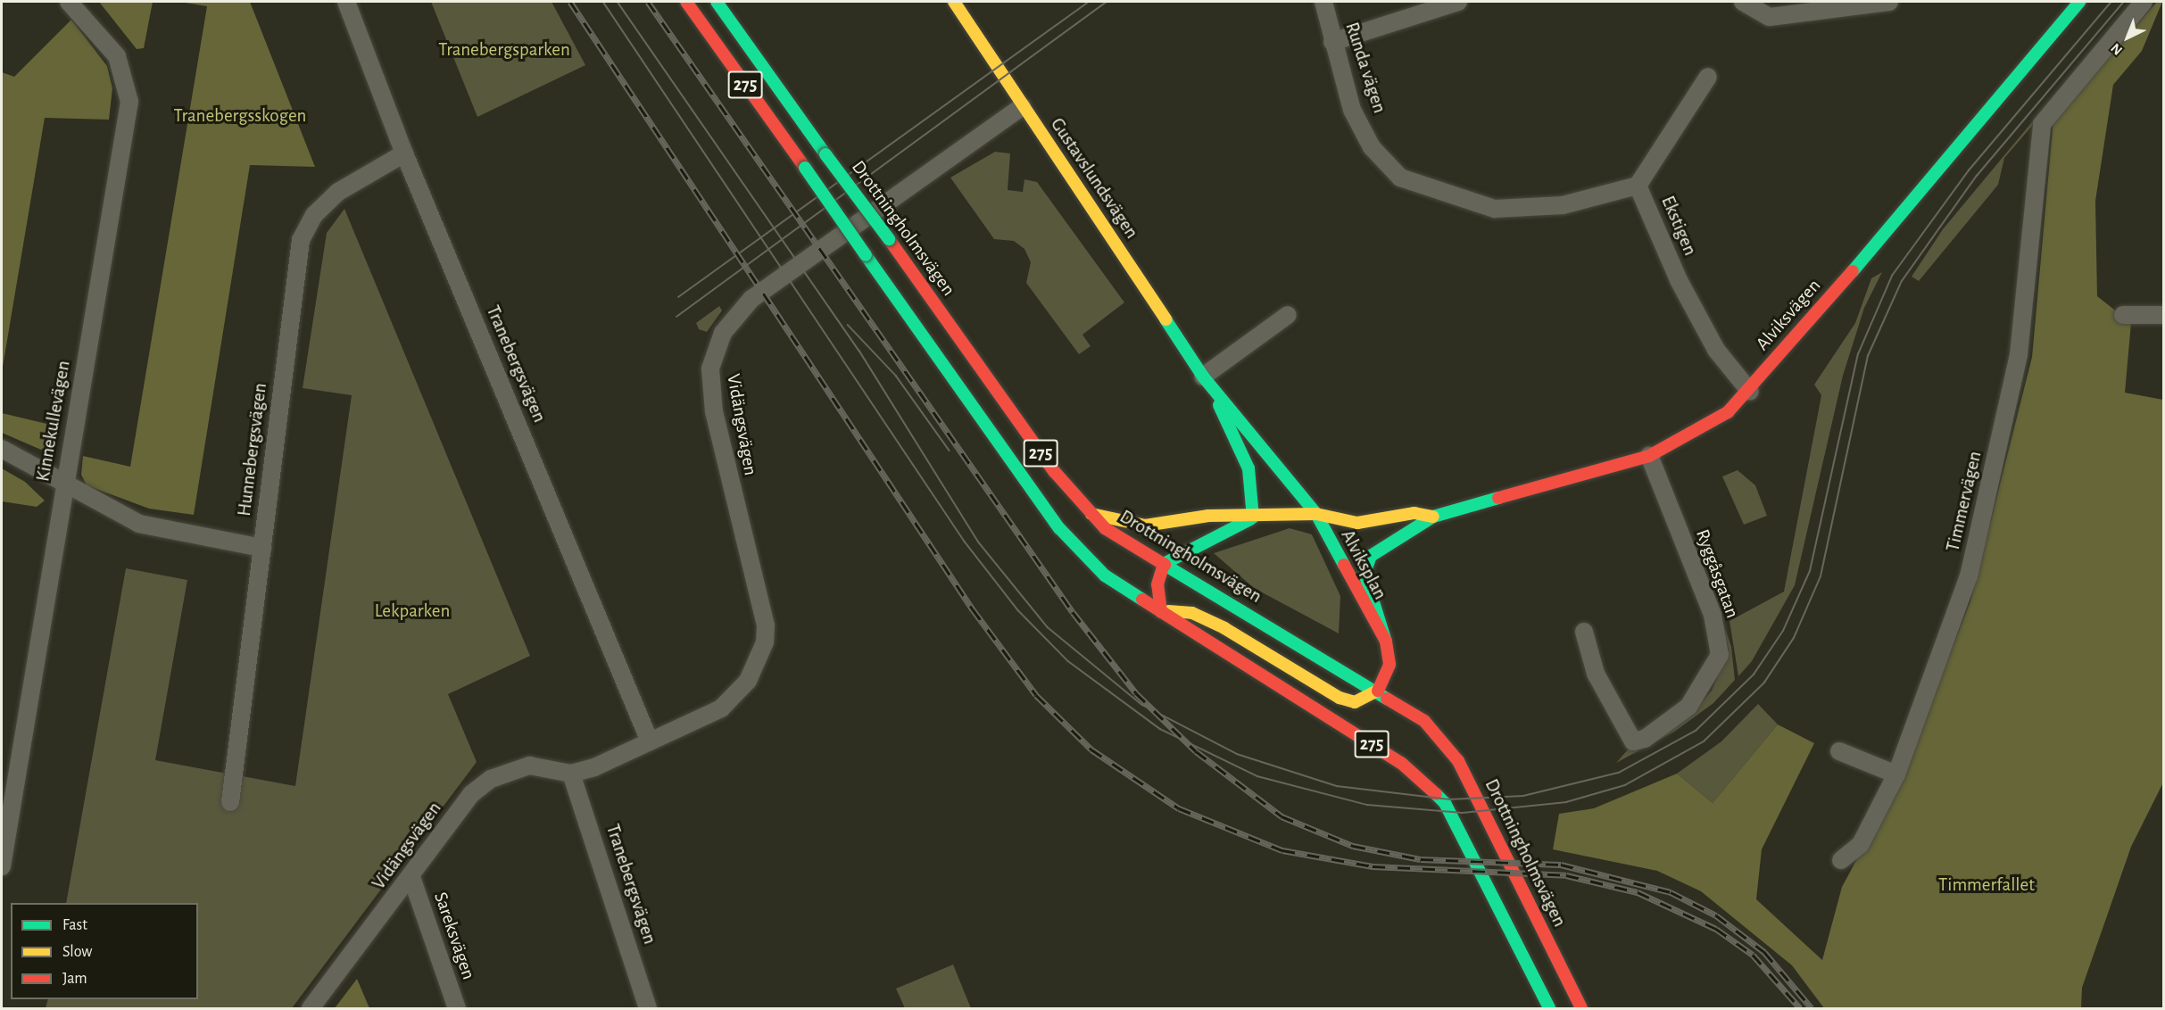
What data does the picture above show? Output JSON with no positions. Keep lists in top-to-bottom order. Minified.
{"streets":{"main road":["275","Gustavslundsvägen","Drottningholmsvägen","Alviksvägen","Alviksplan"],"street":["Runda vägen","Ekstigen","Tranebergsvägen","Kinnekullevägen","Vidängsvägen","Hunnebergsvägen","Timmervägen","Ryggåsgatan","Sareksvägen"]},"crossings":[["Runda vägen","Ekstigen"],["Gustavslundsvägen","Alviksvägen"],["Gustavslundsvägen","Vidängsvägen"],["Gustavslundsvägen","Alviksplan"],["Ekstigen","Alviksvägen"],["Drottningholmsvägen","Alviksplan"],["Alviksvägen","Alviksplan"],["Alviksvägen","Ryggåsgatan"],["Tranebergsvägen","Vidängsvägen"],["Tranebergsvägen","Hunnebergsvägen"],["Vidängsvägen","Sareksvägen"]],"parks":["Tranebergsparken","Tranebergsskogen","Lekparken","Timmerfallet"],"legend":["Fast","Slow","Jam"],"north":"bottom left"}
